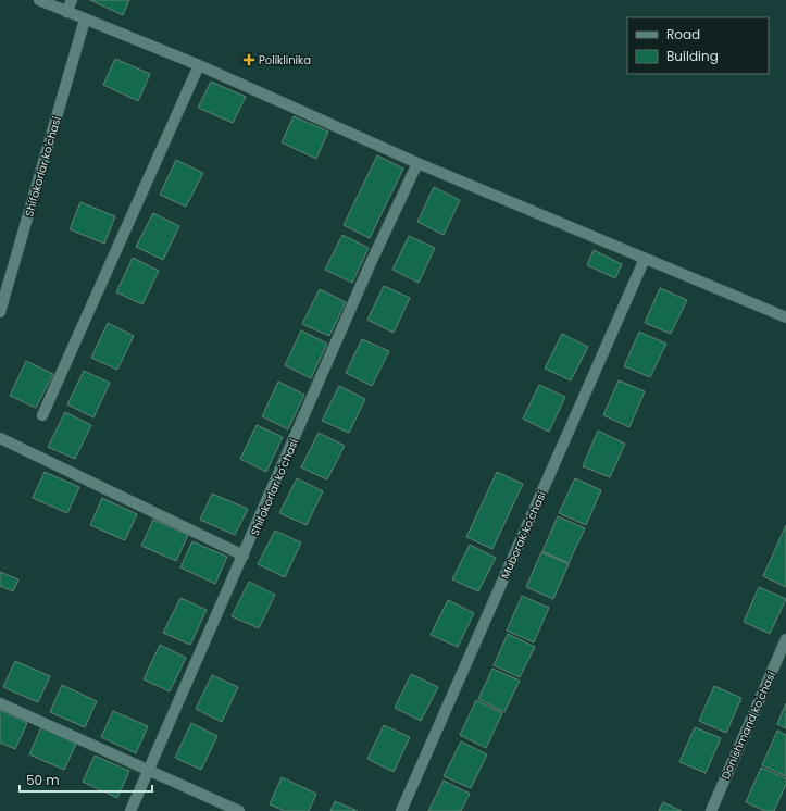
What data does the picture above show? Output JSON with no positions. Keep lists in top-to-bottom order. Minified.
{"streets":{"street":["Shifokorlar ko'chasi","Muborak ko'chasi","Donishmand ko'chasi"]},"places":{"health":["Poliklinika"]},"legend":["Road","Building"],"scale_bar":"50 m"}
